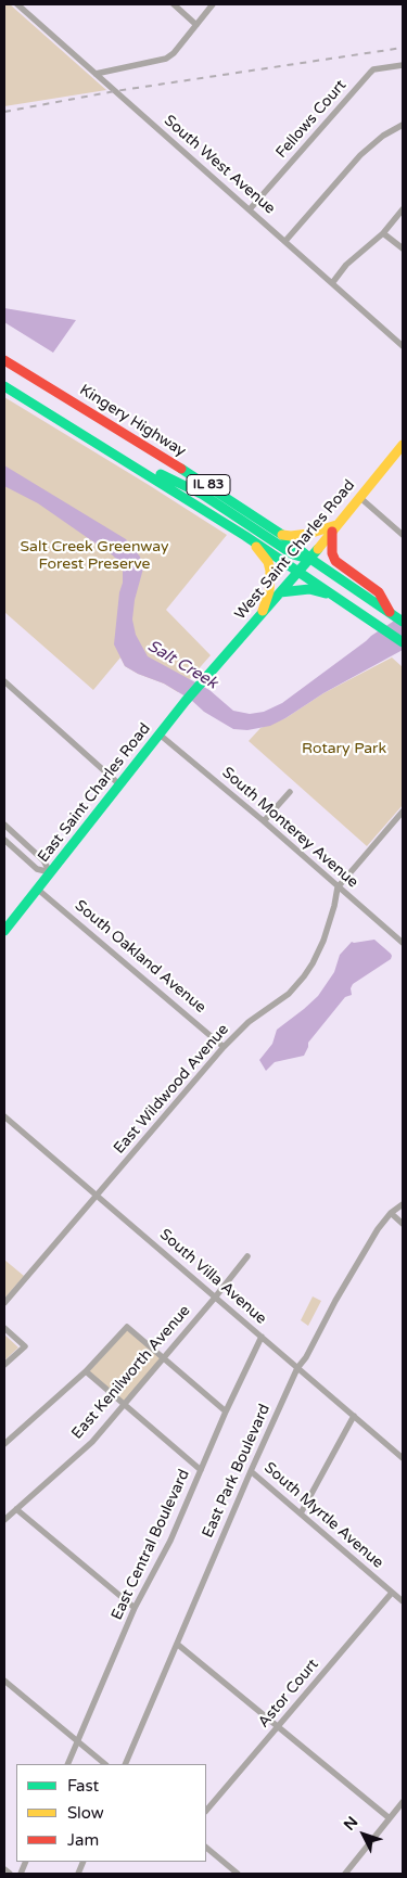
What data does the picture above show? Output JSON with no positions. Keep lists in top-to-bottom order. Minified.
{"streets":{"main road":["Kingery Highway","IL 83","West Saint Charles Road","East Saint Charles Road"],"street":["Fellows Court","South West Avenue","South Monterey Avenue","South Oakland Avenue","East Wildwood Avenue","South Villa Avenue","East Kenilworth Avenue","East Park Boulevard","South Myrtle Avenue","East Central Boulevard","Astor Court"]},"crossings":[["Fellows Court","South West Avenue"],["Kingery Highway","West Saint Charles Road"],["IL 83","West Saint Charles Road"],["West Saint Charles Road","East Saint Charles Road"],["East Saint Charles Road","South Monterey Avenue"],["East Saint Charles Road","South Oakland Avenue"],["South Monterey Avenue","East Wildwood Avenue"],["South Oakland Avenue","East Wildwood Avenue"],["East Wildwood Avenue","South Villa Avenue"],["South Villa Avenue","East Kenilworth Avenue"],["South Villa Avenue","East Park Boulevard"],["South Villa Avenue","East Central Boulevard"],["East Park Boulevard","South Myrtle Avenue"],["South Myrtle Avenue","Astor Court"]],"water":["Salt Creek"],"parks":["Salt Creek Greenway Forest Preserve","Rotary Park"],"legend":["Fast","Slow","Jam"],"north":"top left"}
